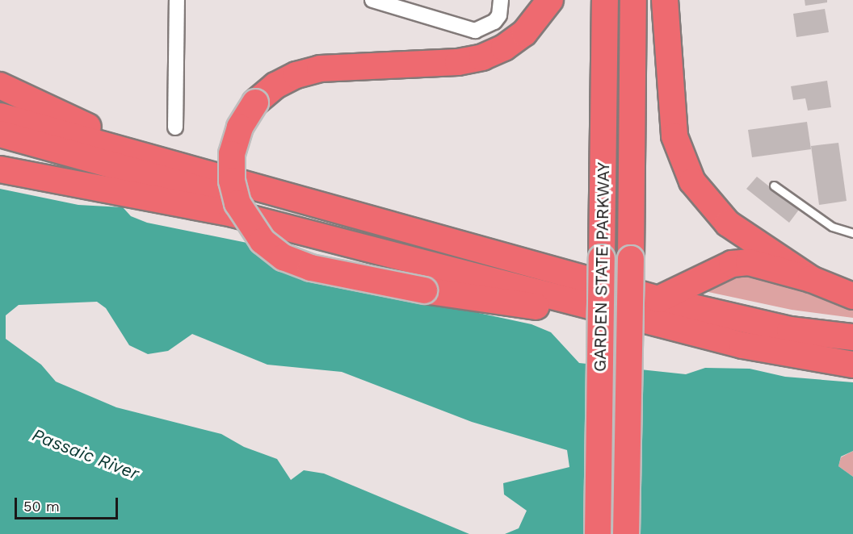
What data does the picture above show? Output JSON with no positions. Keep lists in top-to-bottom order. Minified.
{"streets":{"highway":["GARDEN STATE PARKWAY"]},"water":["Passaic River"],"scale_bar":"50 m"}
